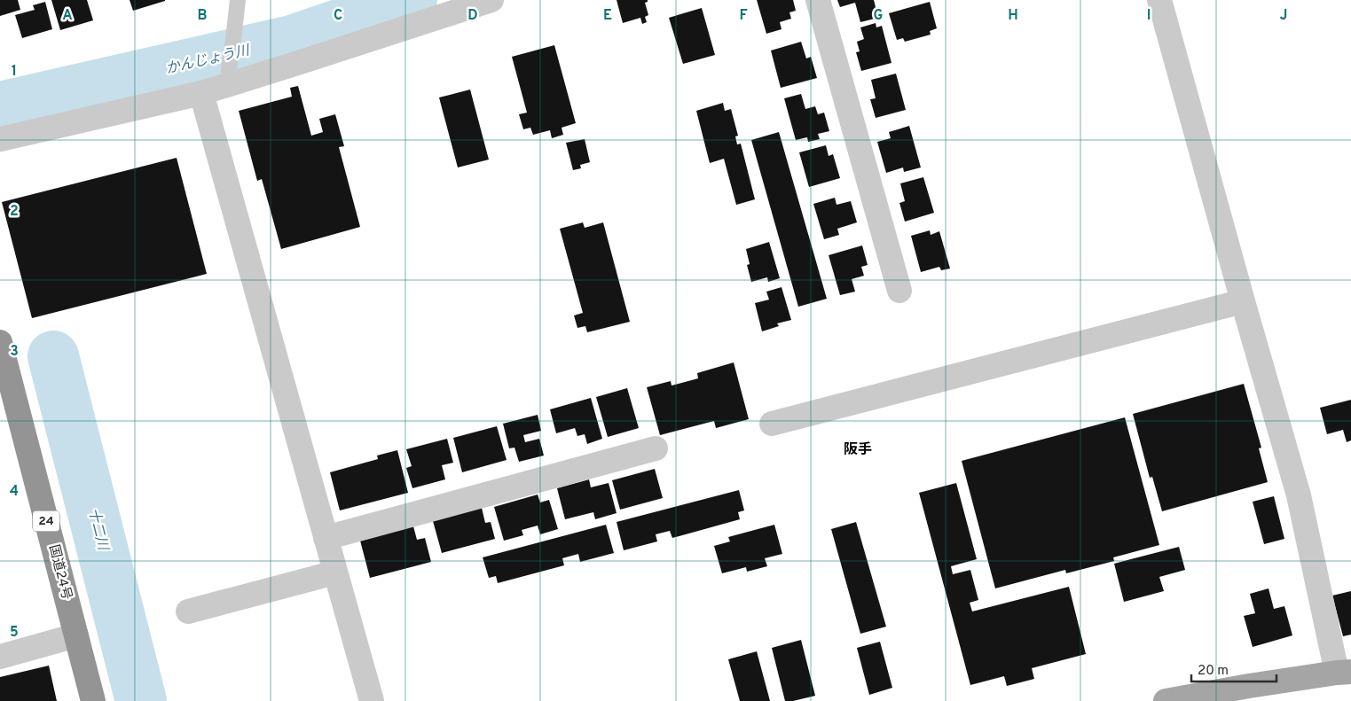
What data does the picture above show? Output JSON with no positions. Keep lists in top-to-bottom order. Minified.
{"streets":{"highway":["24","国道24号"]},"districts":["阪手"],"water":["かんじょう川","十二川"],"scale_bar":"20 m","grid":{"columns":["A","B","C","D","E","F","G","H","I","J"],"rows":["1","2","3","4","5"]}}
